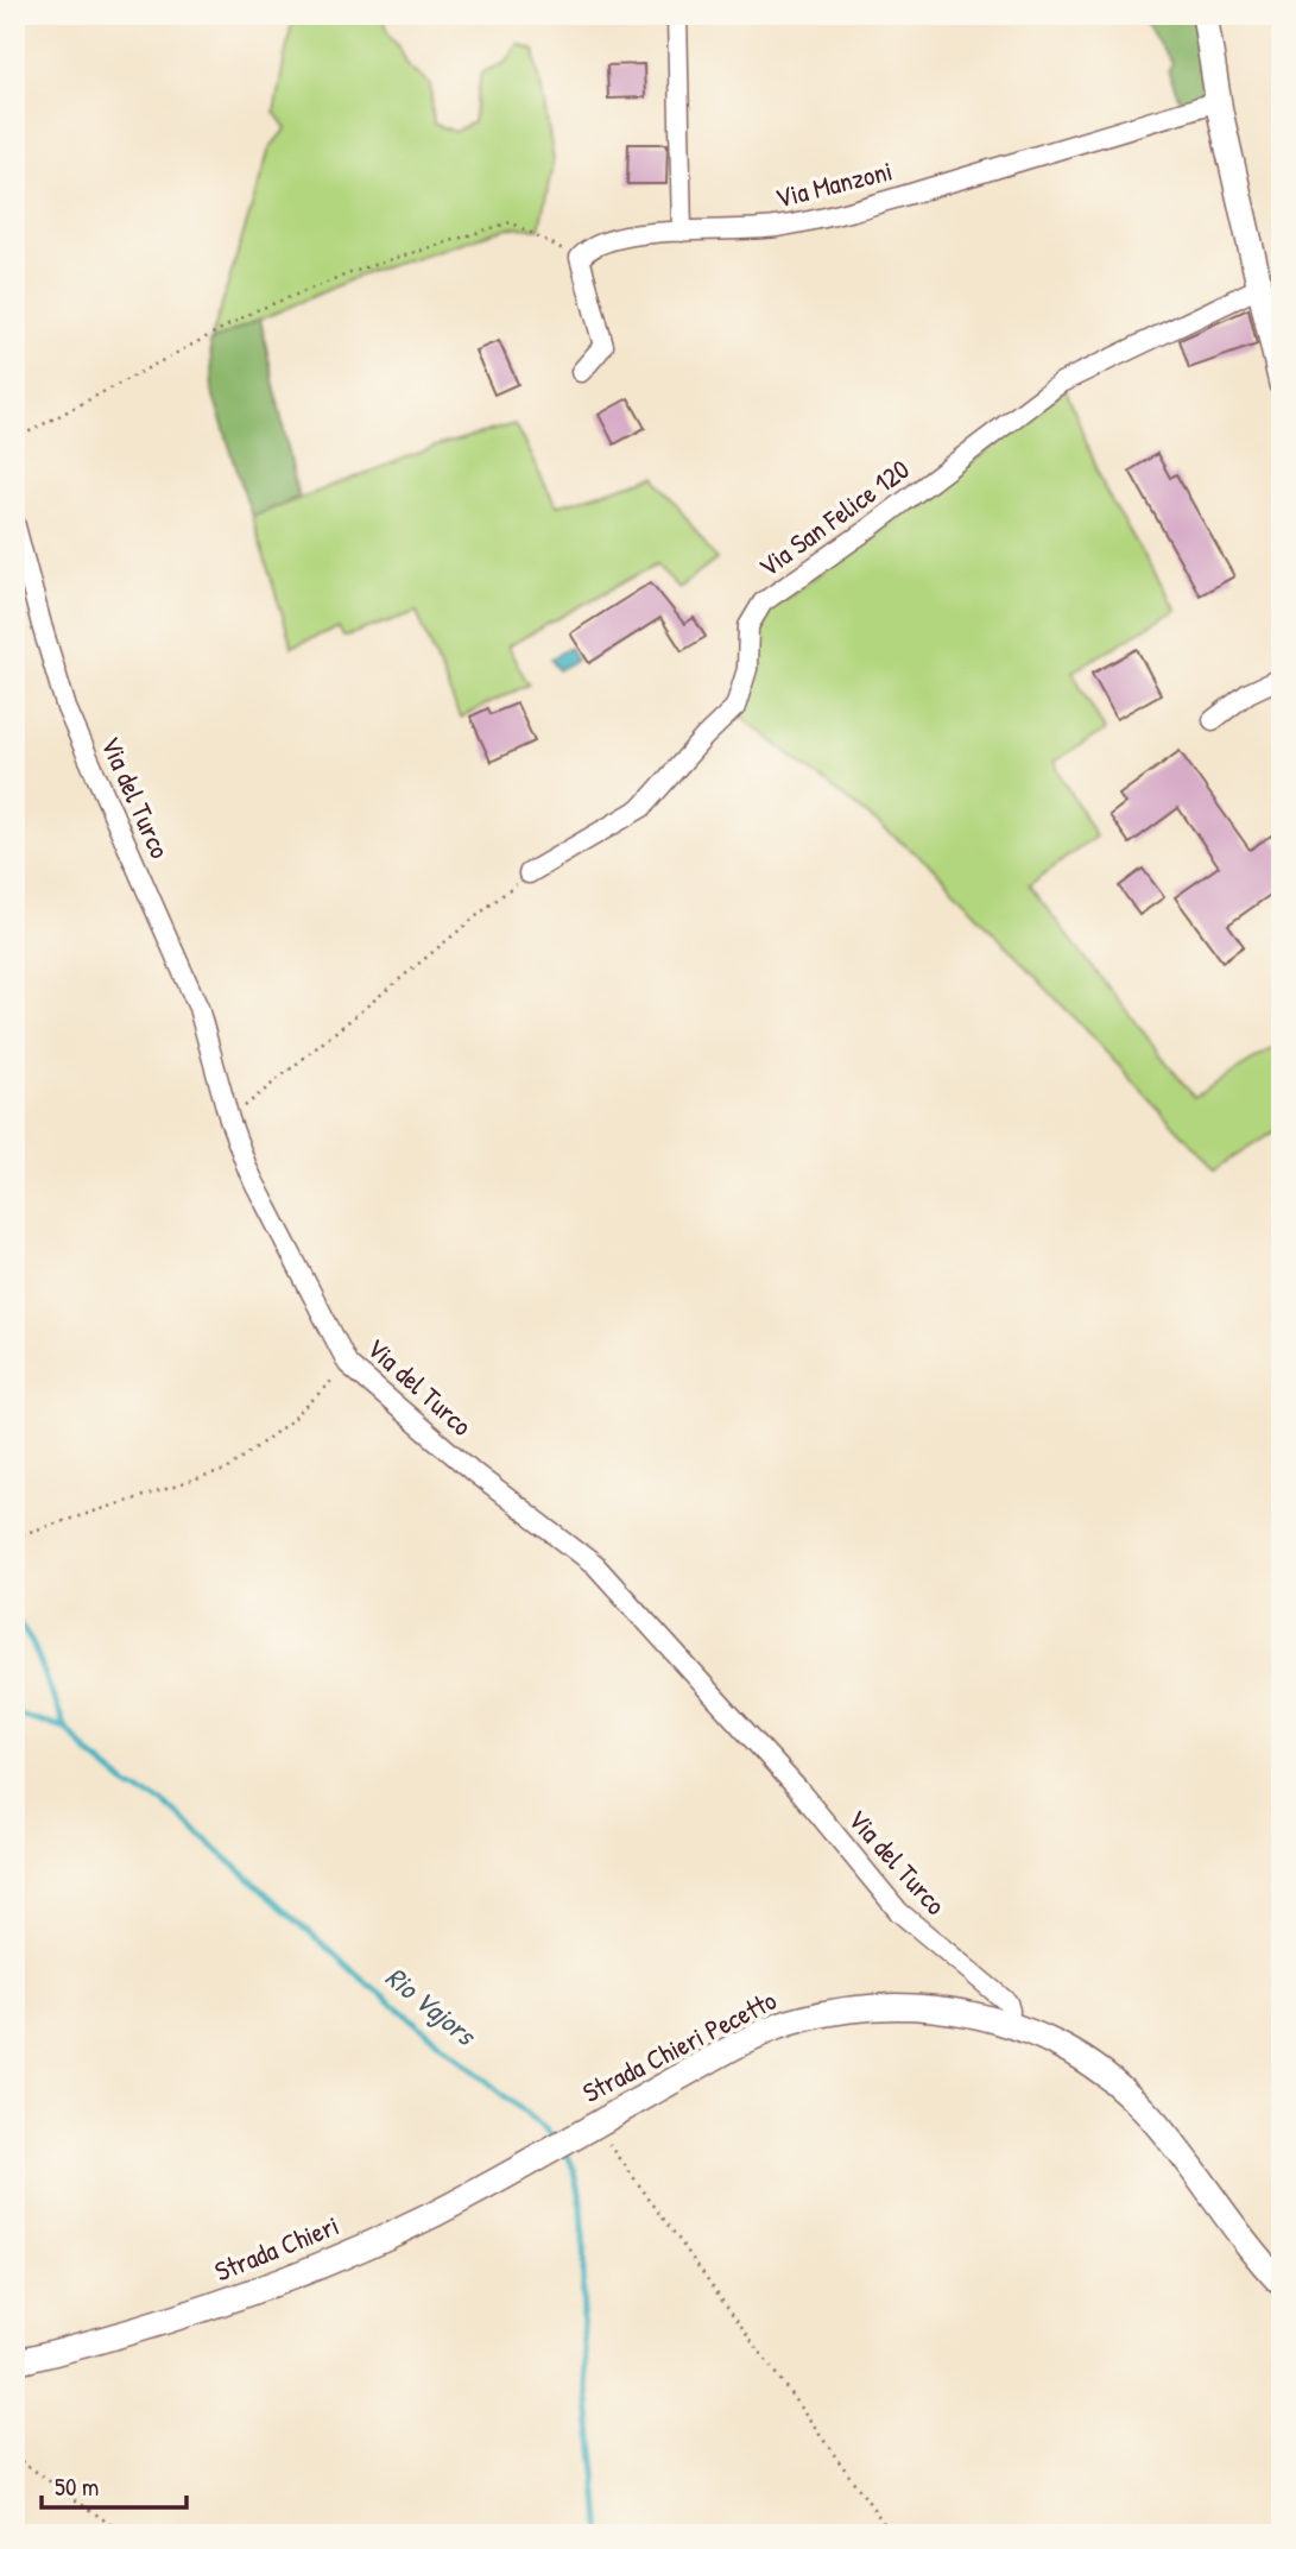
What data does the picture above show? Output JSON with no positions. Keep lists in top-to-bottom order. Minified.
{"streets":{"main road":["Strada Chieri Pecetto","Strada Chieri"],"street":["Via Manzoni","Via San Felice 120","Via del Turco"]},"crossings":[["Via del Turco","Strada Chieri Pecetto"],["Strada Chieri Pecetto","Strada Chieri"]],"water":["Rio Vajors"],"scale_bar":"50 m"}
